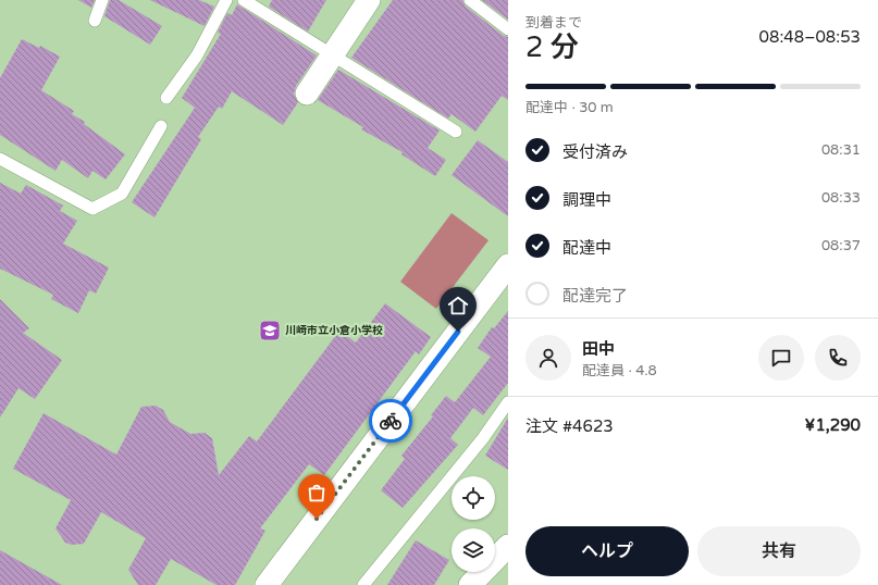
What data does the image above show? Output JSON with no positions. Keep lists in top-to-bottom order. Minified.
{"places":{"school or university":["川崎市立小倉小学校"]},"page":{"heading":["2 分","到着まで","08:48–08:53"],"panel":["田中","配達員 · 4.8","注文 #4623","¥1,290"],"bar":"配達中 · 30 m","list":[["受付済み","08:31"],["調理中","08:33"],["配達中","08:37"],"配達完了"],"buttons":["ヘルプ","共有"]}}
